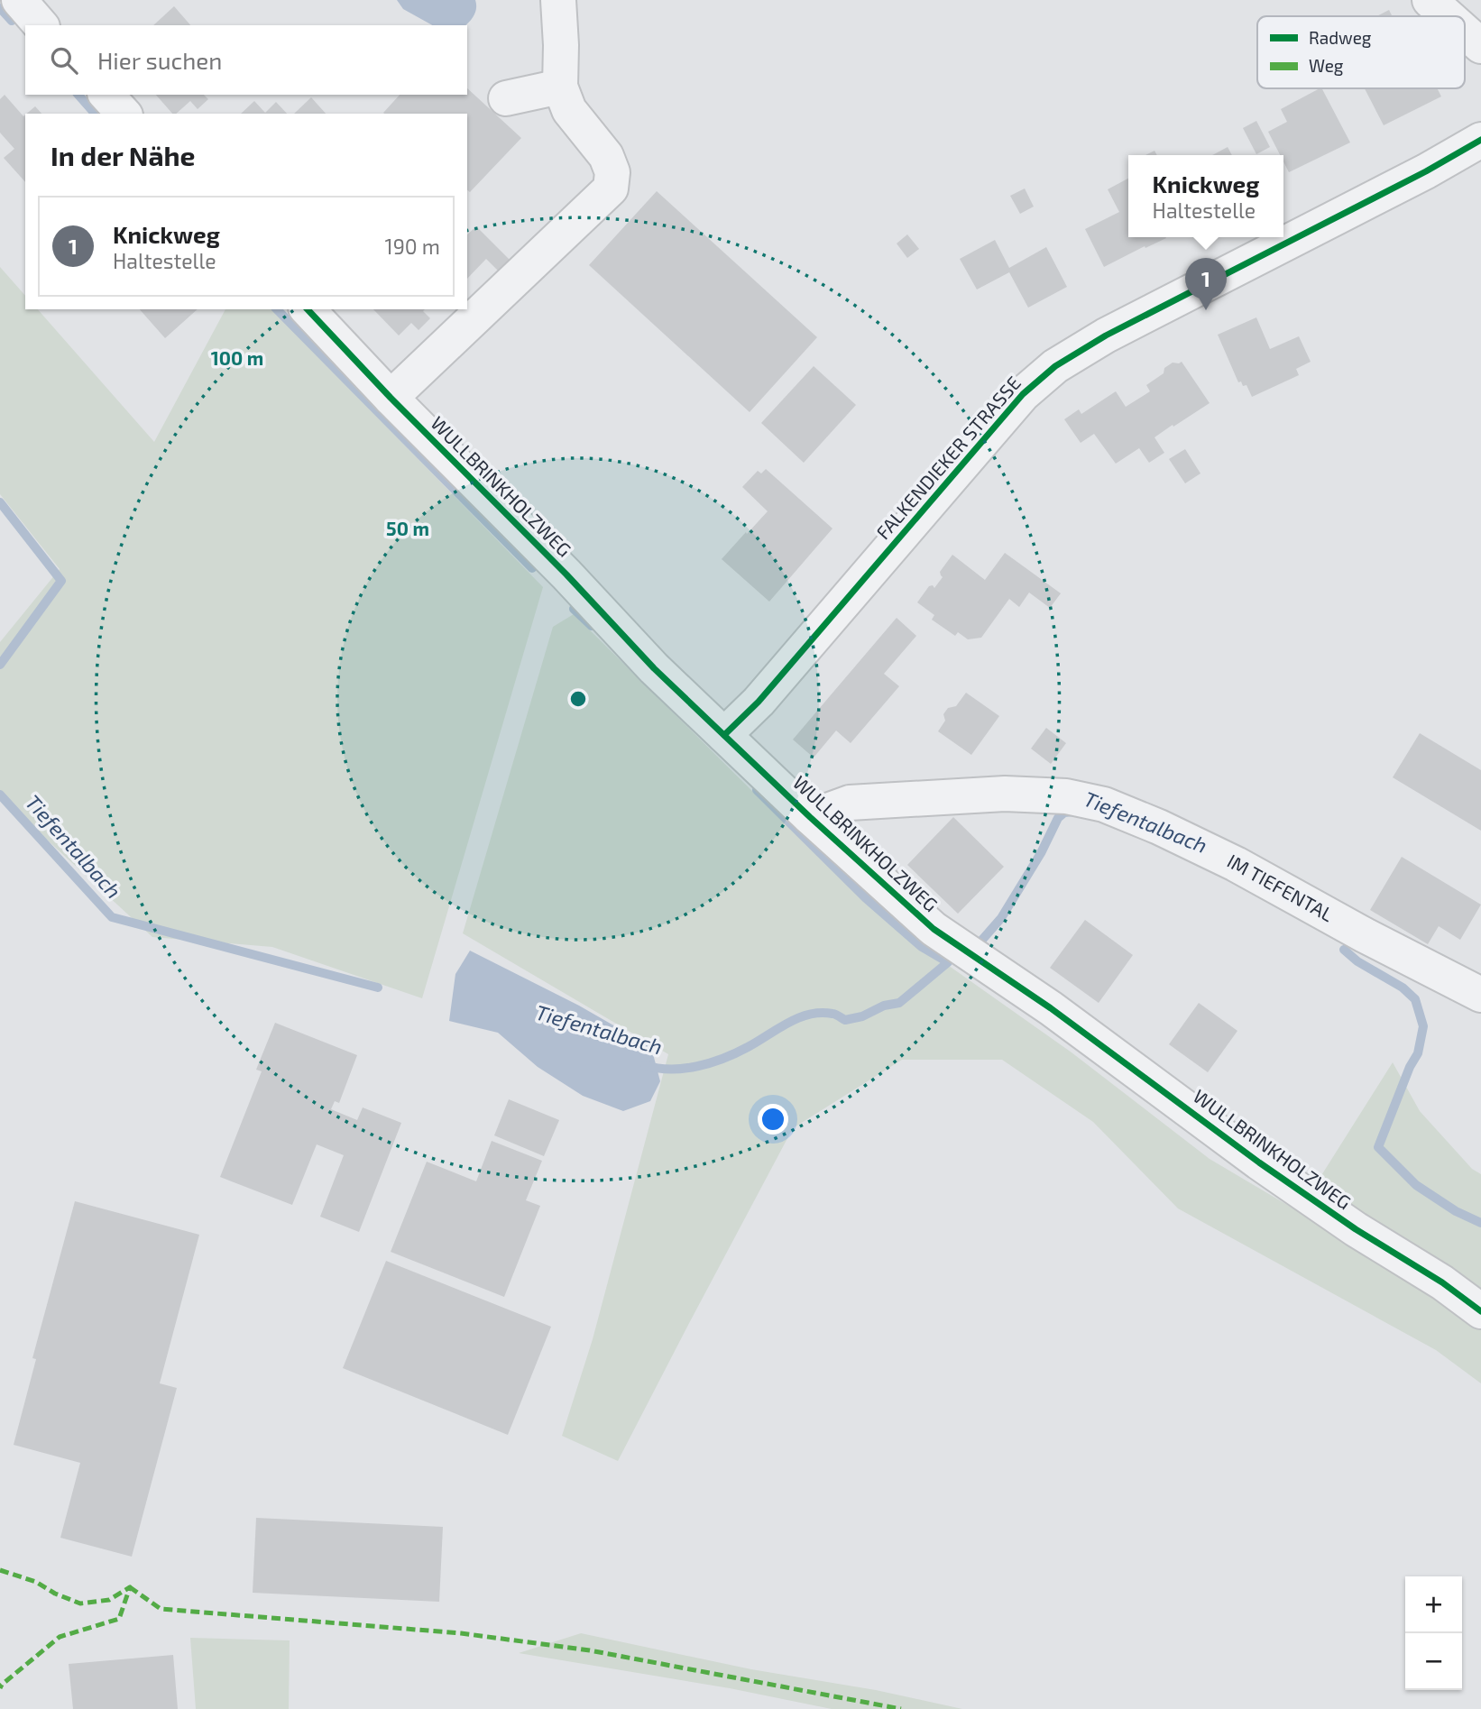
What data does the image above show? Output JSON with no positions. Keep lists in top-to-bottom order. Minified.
{"streets":{"street":["FALKENDIEKER STRASSE","WULLBRINKHOLZWEG","IM TIEFENTAL"]},"crossings":[["FALKENDIEKER STRASSE","WULLBRINKHOLZWEG"],["WULLBRINKHOLZWEG","IM TIEFENTAL"]],"water":["Tiefentalbach"],"legend":["Radweg","Weg"],"page":{"search":"Hier suchen","heading":"In der Nähe","popup":["Knickweg","Haltestelle"],"list":[{"mark":"1","name":"Knickweg","note":"Haltestelle","value":"190 m"}],"pins":"1","map_buttons":["+","−"]},"rings":["100 m","50 m"]}
